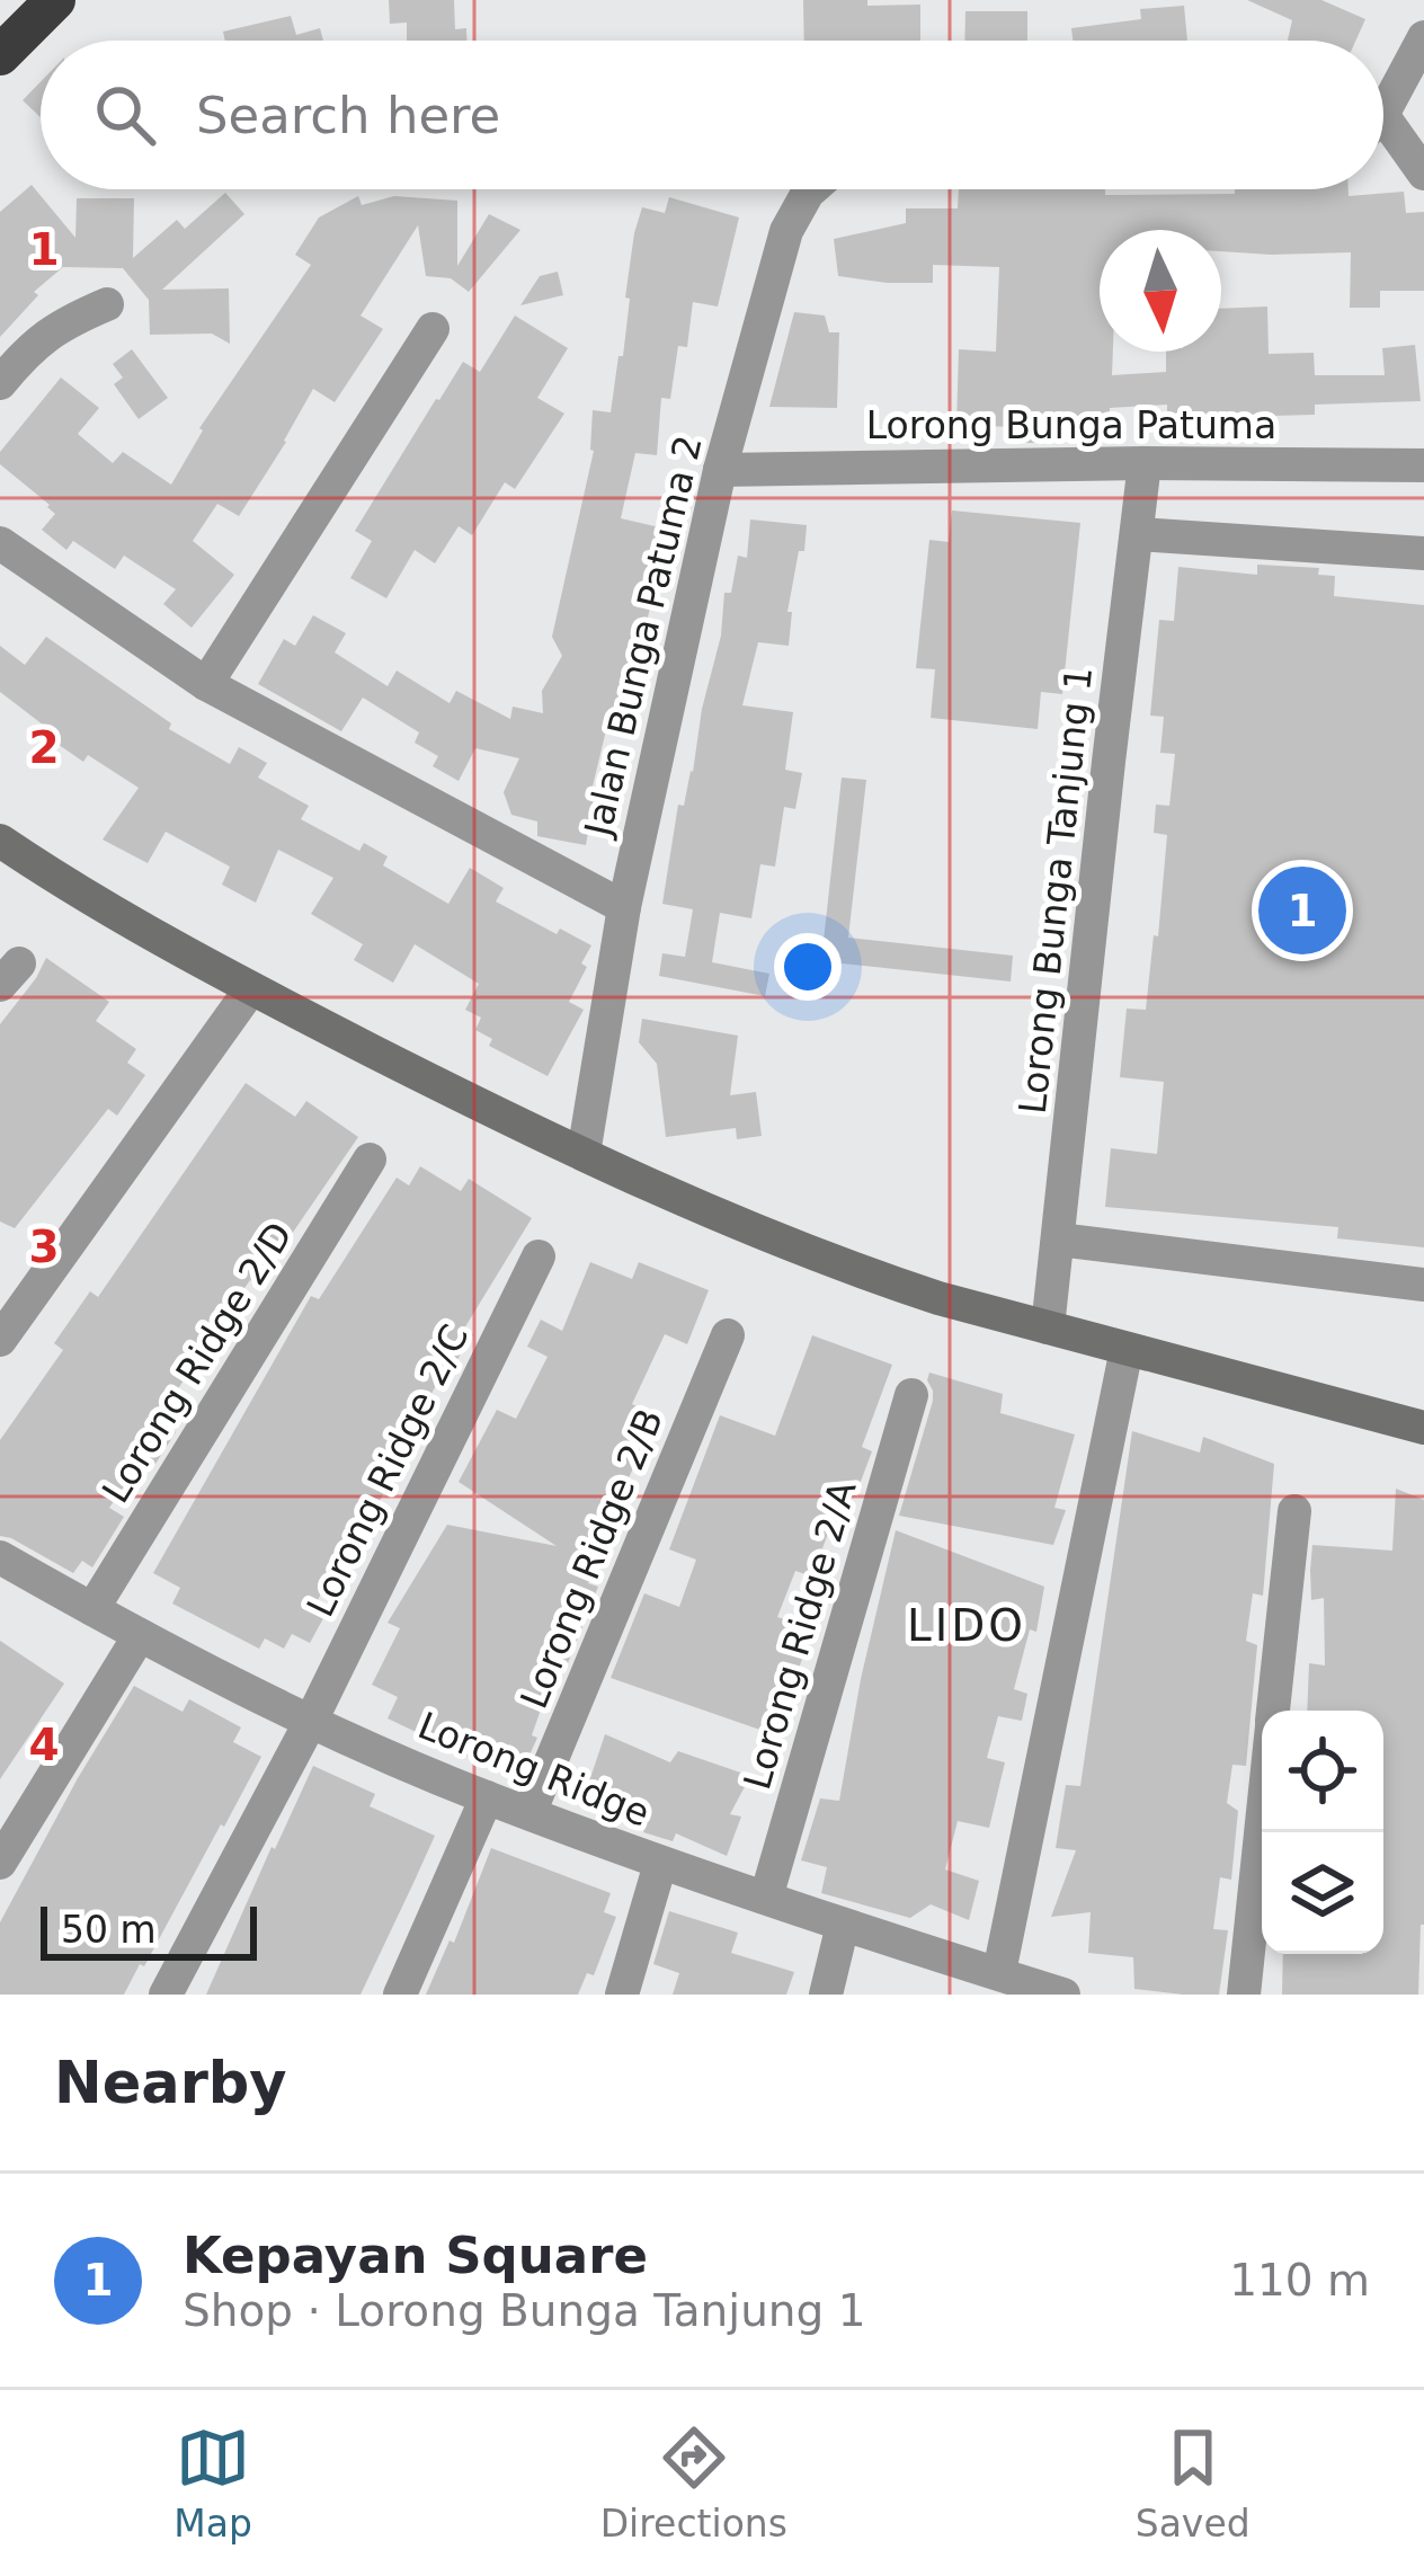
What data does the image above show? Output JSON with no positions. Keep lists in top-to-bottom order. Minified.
{"streets":{"street":["Lorong Bunga Patuma","Jalan Bunga Patuma 2","Lorong Bunga Tanjung 1","Lorong Ridge 2/D","Lorong Ridge 2/C","Lorong Ridge 2/B","Lorong Ridge 2/A","Lorong Ridge"]},"crossings":[["Lorong Bunga Patuma","Jalan Bunga Patuma 2"],["Lorong Bunga Patuma","Lorong Bunga Tanjung 1"],["Lorong Ridge 2/D","Lorong Ridge"],["Lorong Ridge 2/C","Lorong Ridge"],["Lorong Ridge 2/B","Lorong Ridge"],["Lorong Ridge 2/A","Lorong Ridge"]],"districts":["LIDO"],"scale_bar":"50 m","north":"bottom","page":{"search":"Search here","pins":"1","scale":"50 m","heading":"Nearby","list":[{"mark":"1","name":"Kepayan Square","note":"Shop · Lorong Bunga Tanjung 1","value":"110 m"}],"nav":["Map","Directions","Saved"]},"grid":{"rows":["1","2","3","4"]}}
